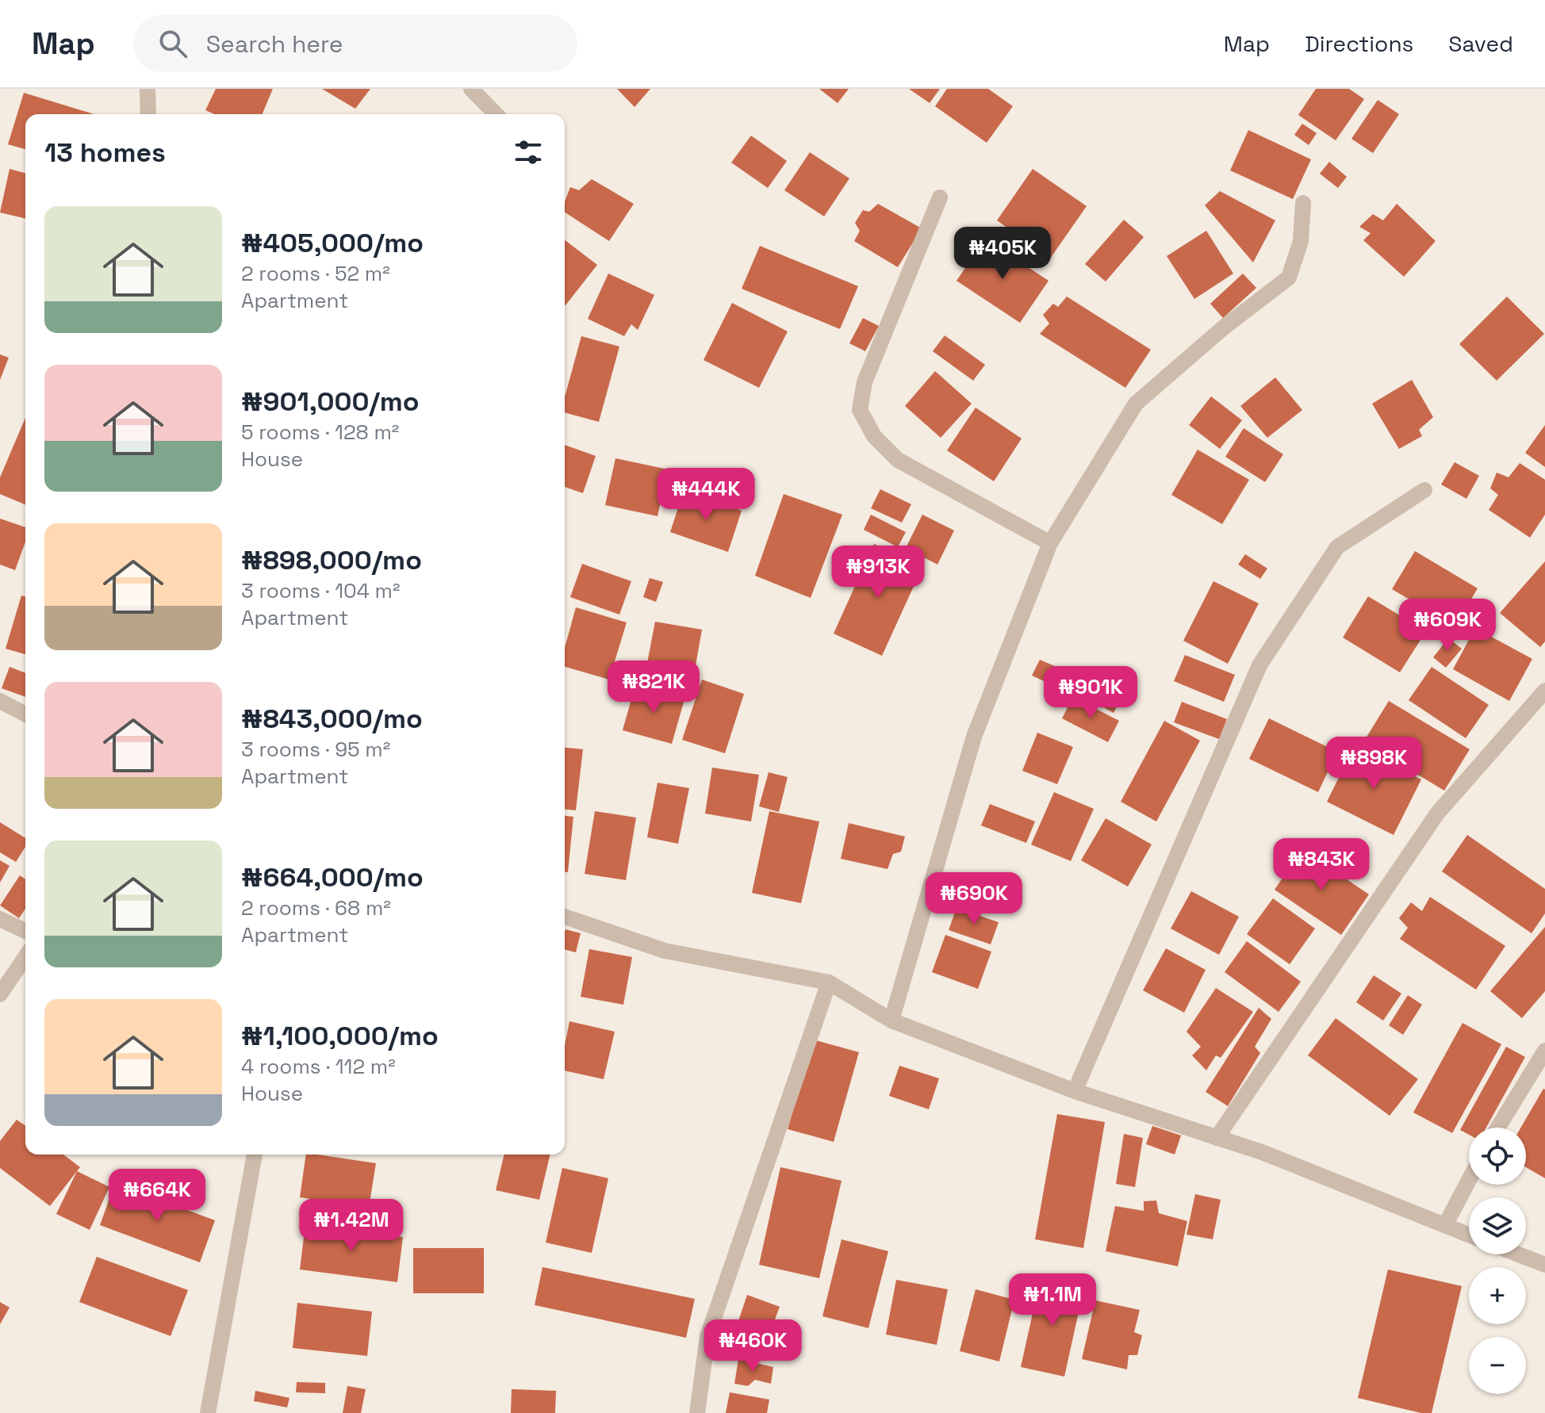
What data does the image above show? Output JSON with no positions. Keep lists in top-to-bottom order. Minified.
{"page":{"header":"Map","search":"Search here","nav":["Map","Directions","Saved"],"heading":"13 homes","list":[{"name":"₦405,000/mo","note":"2 rooms · 52 m² · Apartment"},{"name":"₦901,000/mo","note":"5 rooms · 128 m² · House"},{"name":"₦898,000/mo","note":"3 rooms · 104 m² · Apartment"},{"name":"₦843,000/mo","note":"3 rooms · 95 m² · Apartment"},{"name":"₦664,000/mo","note":"2 rooms · 68 m² · Apartment"},{"name":"₦1,100,000/mo","note":"4 rooms · 112 m² · House"}],"price":["₦405K","₦444K","₦913K","₦609K","₦821K","₦901K","₦898K","₦843K","₦690K","₦664K","₦1.42M","₦1.1M","₦460K"],"map_buttons":["+","−"]}}
